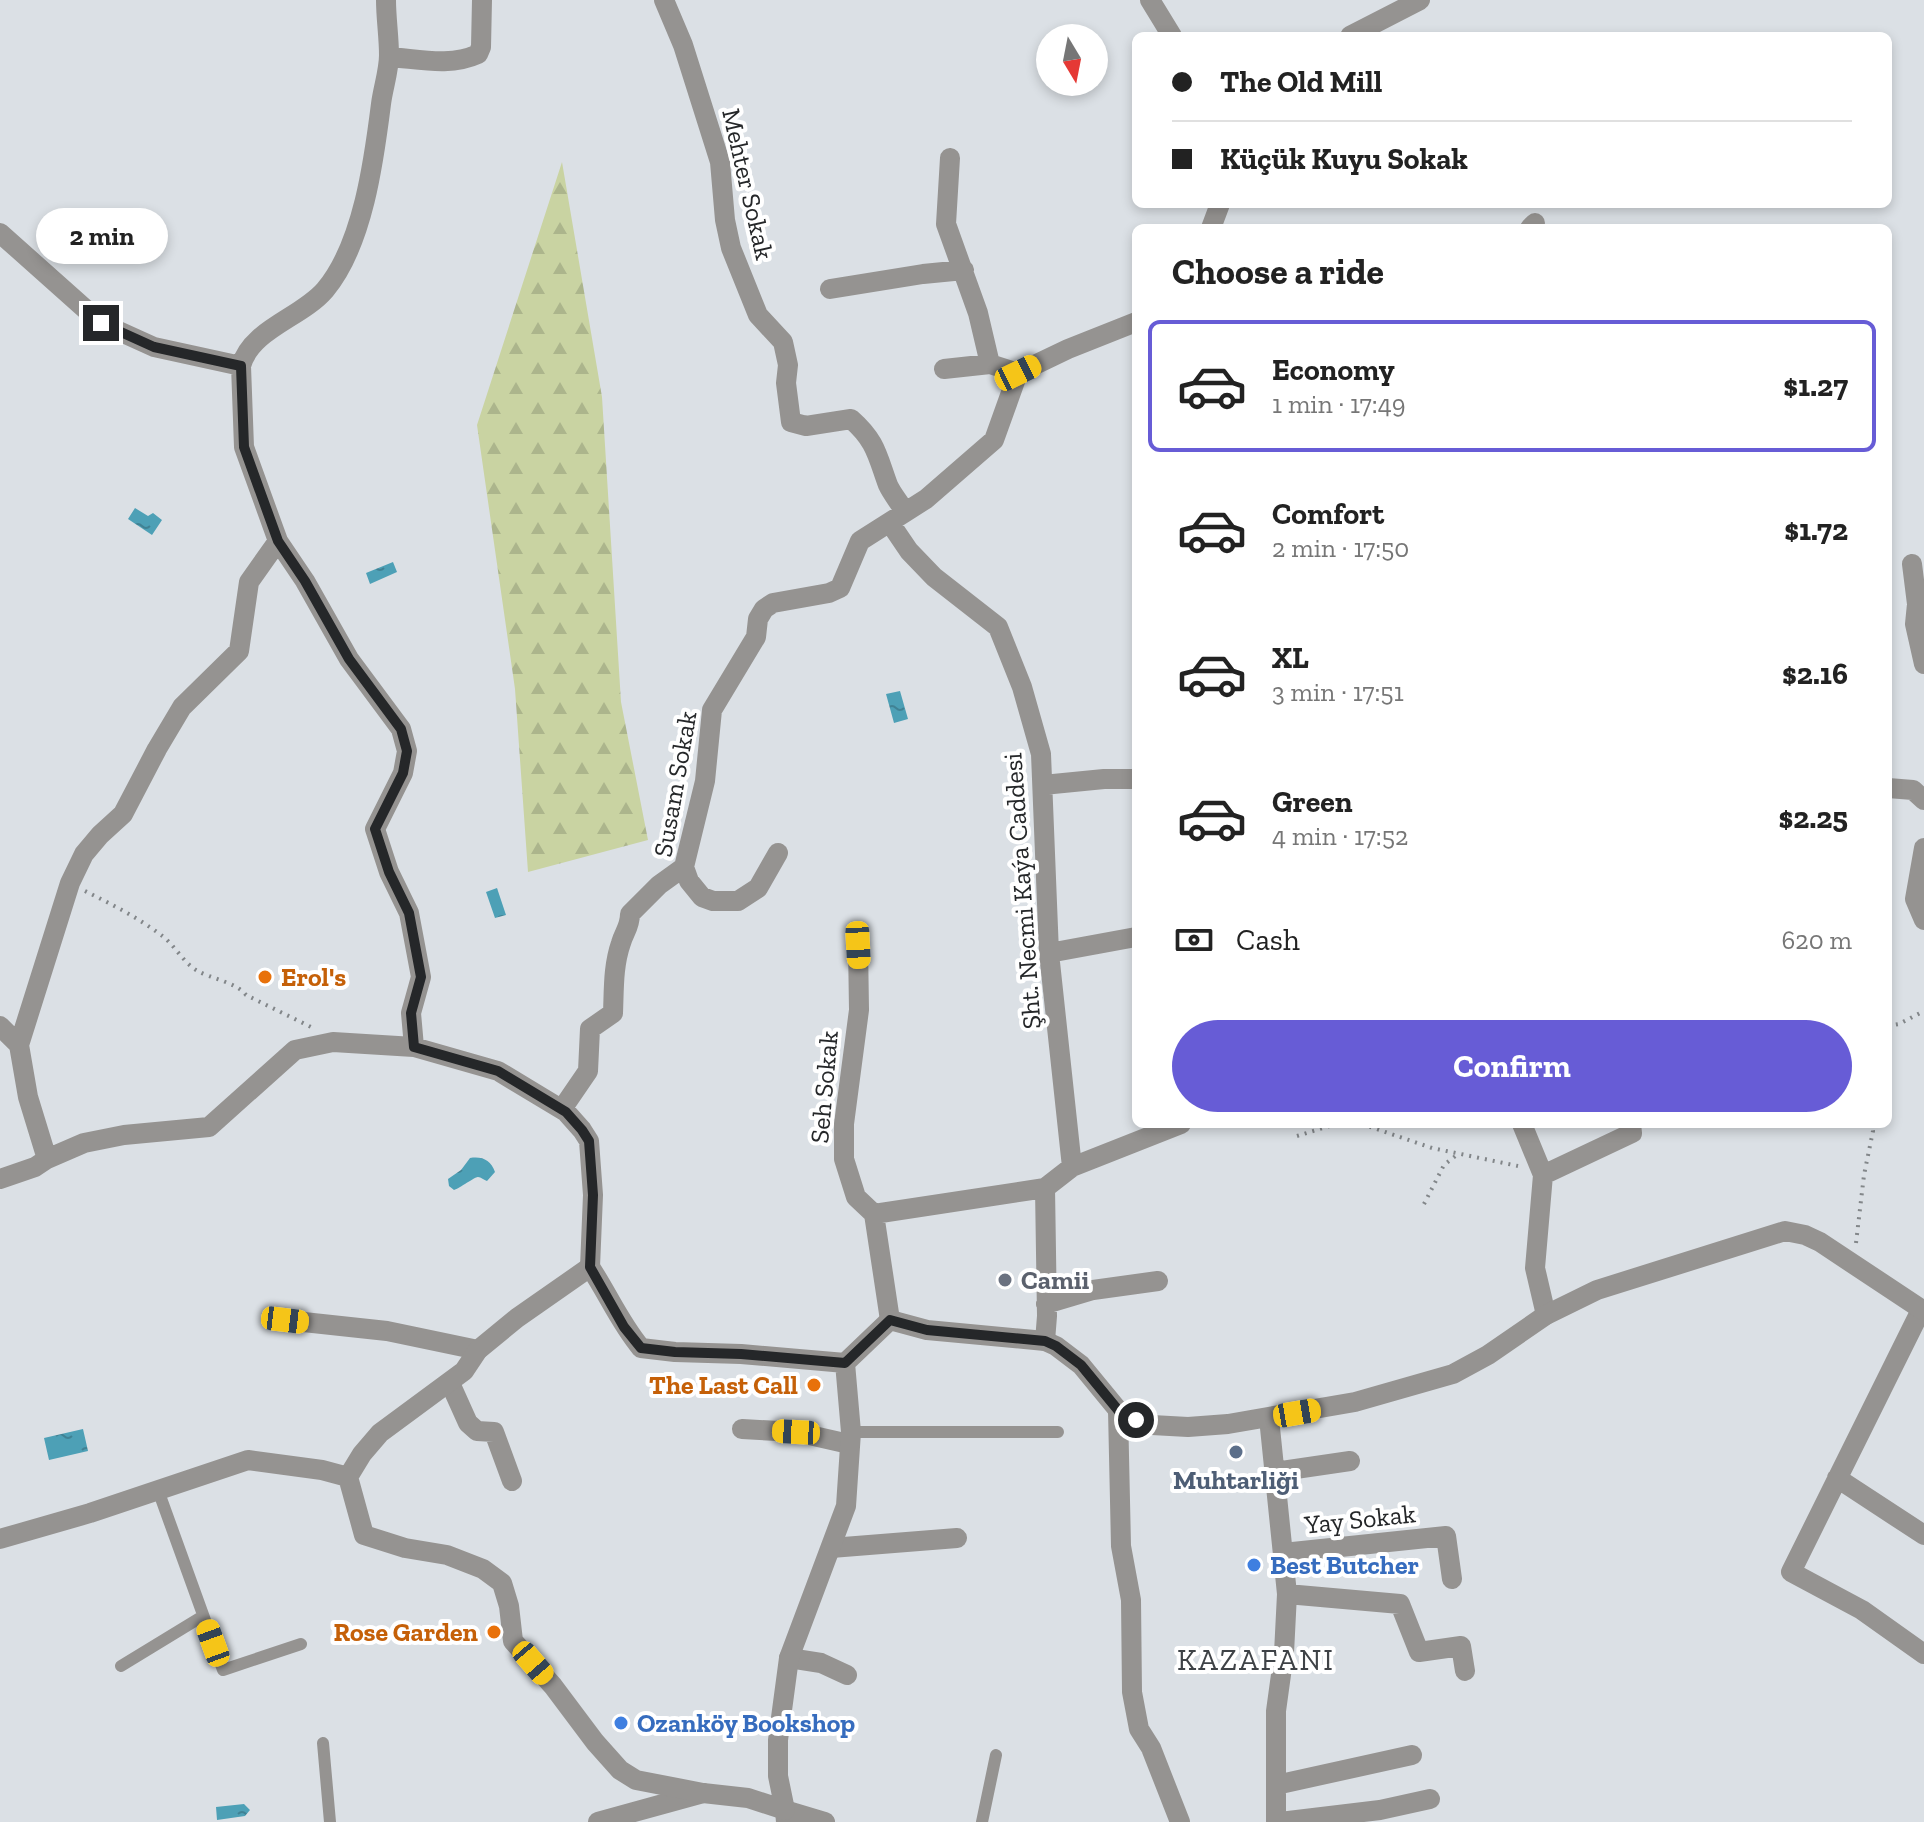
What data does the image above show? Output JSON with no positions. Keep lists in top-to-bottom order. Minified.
{"streets":{"street":["Mehter Sokak","Susam Sokak","Şht. Necmi Kaýa Caddesi","Seh Sokak","Yay Sokak"]},"crossings":[["Mehter Sokak","Şht. Necmi Kaýa Caddesi"],["Susam Sokak","Şht. Necmi Kaýa Caddesi"]],"districts":["KAZAFANI"],"places":["Erol's","Camii","The Last Call","Muhtarliği","Best Butcher","Rose Garden","Ozanköy Bookshop"],"north":"bottom","page":{"banner":["The Old Mill","Küçük Kuyu Sokak"],"bubble":"2 min","heading":"Choose a ride","list":[{"name":"Economy","note":"1 min · 17:49","value":"$1.27"},{"name":"Comfort","note":"2 min · 17:50","value":"$1.72"},{"name":"XL","note":"3 min · 17:51","value":"$2.16"},{"name":"Green","note":"4 min · 17:52","value":"$2.25"}],"pay":["Cash","620 m"],"buttons":"Confirm"}}
